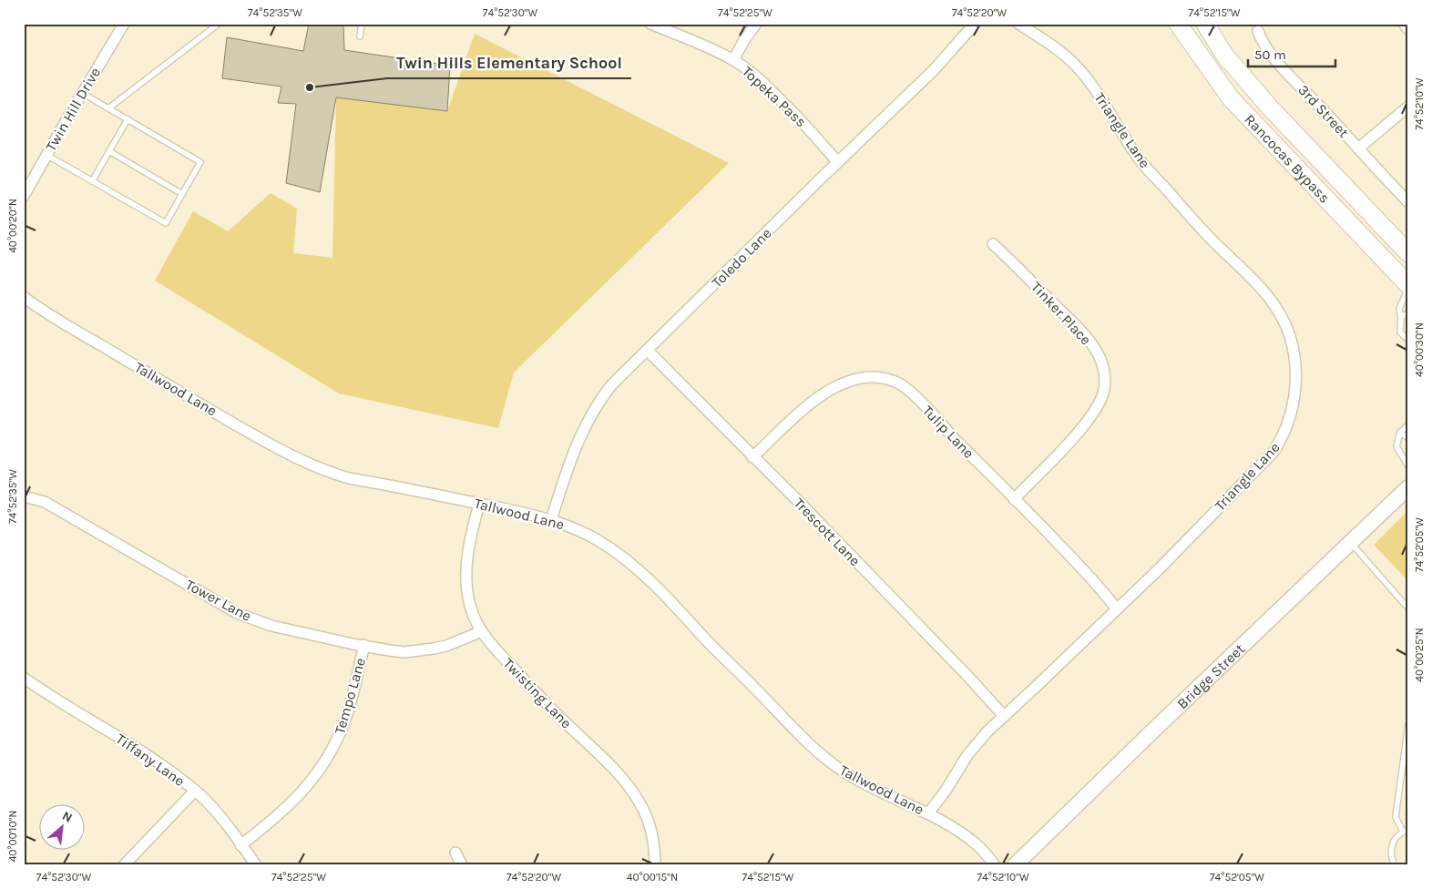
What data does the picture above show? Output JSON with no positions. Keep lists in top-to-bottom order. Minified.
{"streets":{"main road":["Rancocas Bypass","Bridge Street"],"street":["Topeka Pass","Twin Hill Drive","3rd Street","Triangle Lane","Toledo Lane","Tinker Place","Tallwood Lane","Tulip Lane","Trescott Lane","Tower Lane","Twisting Lane","Tempo Lane","Tiffany Lane"]},"crossings":[["Topeka Pass","Toledo Lane"],["Triangle Lane","Tallwood Lane"],["Triangle Lane","Tulip Lane"],["Triangle Lane","Trescott Lane"],["Toledo Lane","Tallwood Lane"],["Toledo Lane","Trescott Lane"],["Tinker Place","Tulip Lane"],["Tallwood Lane","Twisting Lane"],["Tulip Lane","Trescott Lane"],["Tower Lane","Twisting Lane"],["Tower Lane","Tempo Lane"],["Tempo Lane","Tiffany Lane"]],"places":["Twin Hills Elementary School"],"scale_bar":"50 m","north":"top right","coordinates":["74°52'35\"W","74°52'30\"W","74°52'25\"W","74°52'20\"W","74°52'15\"W","74°52'10\"W","40°00'20\"N","40°00'30\"N","74°52'05\"W","40°00'25\"N","40°00'10\"N","40°00'15\"N"]}
